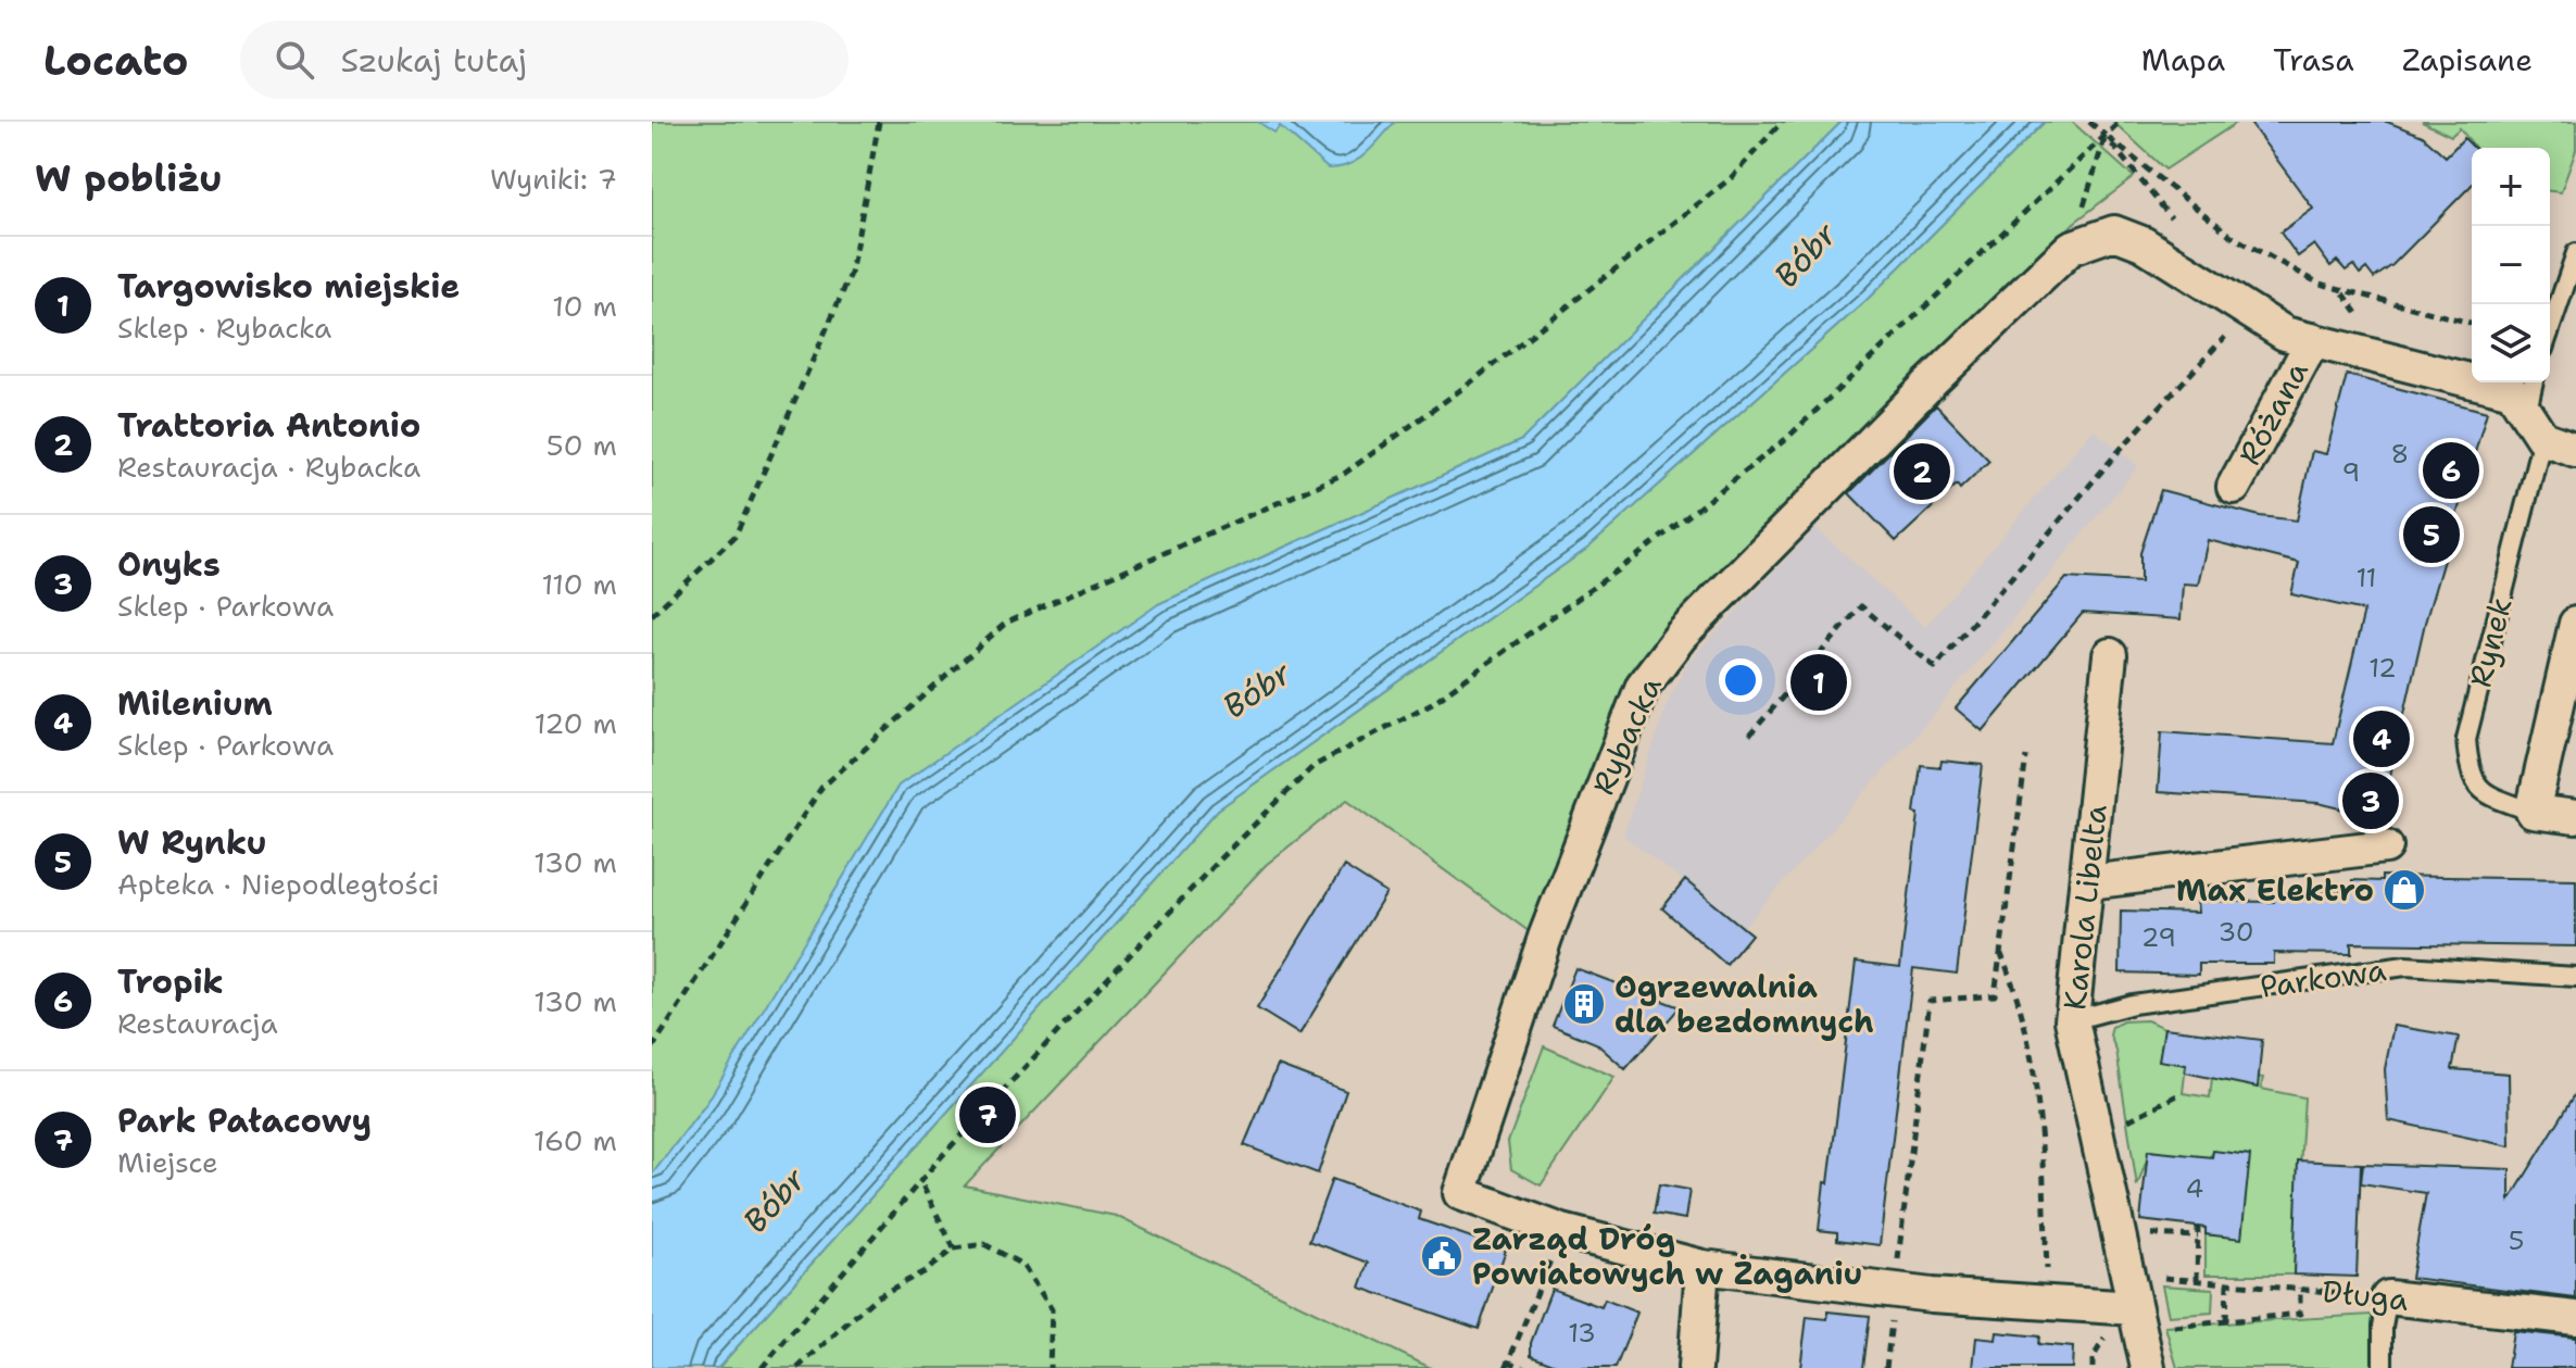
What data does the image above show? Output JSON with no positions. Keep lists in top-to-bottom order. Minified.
{"streets":{"street":["Różana","Rynek","Rybacka","Karola Libelta","Długa"],"lane":["Parkowa"]},"crossings":[["Karola Libelta","Parkowa"]],"water":["Bóbr"],"places":{"shop":["Max Elektro"],"building":["Ogrzewalnia dla bezdomnych"],"public building":["Zarząd Dróg Powiatowych w Żaganiu"]},"house_numbers":["8","9","11","12","30","29","4","5","13"],"page":{"header":"Locato","search":"Szukaj tutaj","nav":["Mapa","Trasa","Zapisane"],"heading":["W pobliżu","Wyniki: 7"],"map_buttons":["+","−"],"list":[{"mark":"1","name":"Targowisko miejskie","note":"Sklep · Rybacka","value":"10 m"},{"mark":"2","name":"Trattoria Antonio","note":"Restauracja · Rybacka","value":"50 m"},{"mark":"3","name":"Onyks","note":"Sklep · Parkowa","value":"110 m"},{"mark":"4","name":"Milenium","note":"Sklep · Parkowa","value":"120 m"},{"mark":"5","name":"W Rynku","note":"Apteka · Niepodległości","value":"130 m"},{"mark":"6","name":"Tropik","note":"Restauracja","value":"130 m"},{"mark":"7","name":"Park Pałacowy","note":"Miejsce","value":"160 m"}],"pins":["6","2","5","1","4","3","7"]}}
